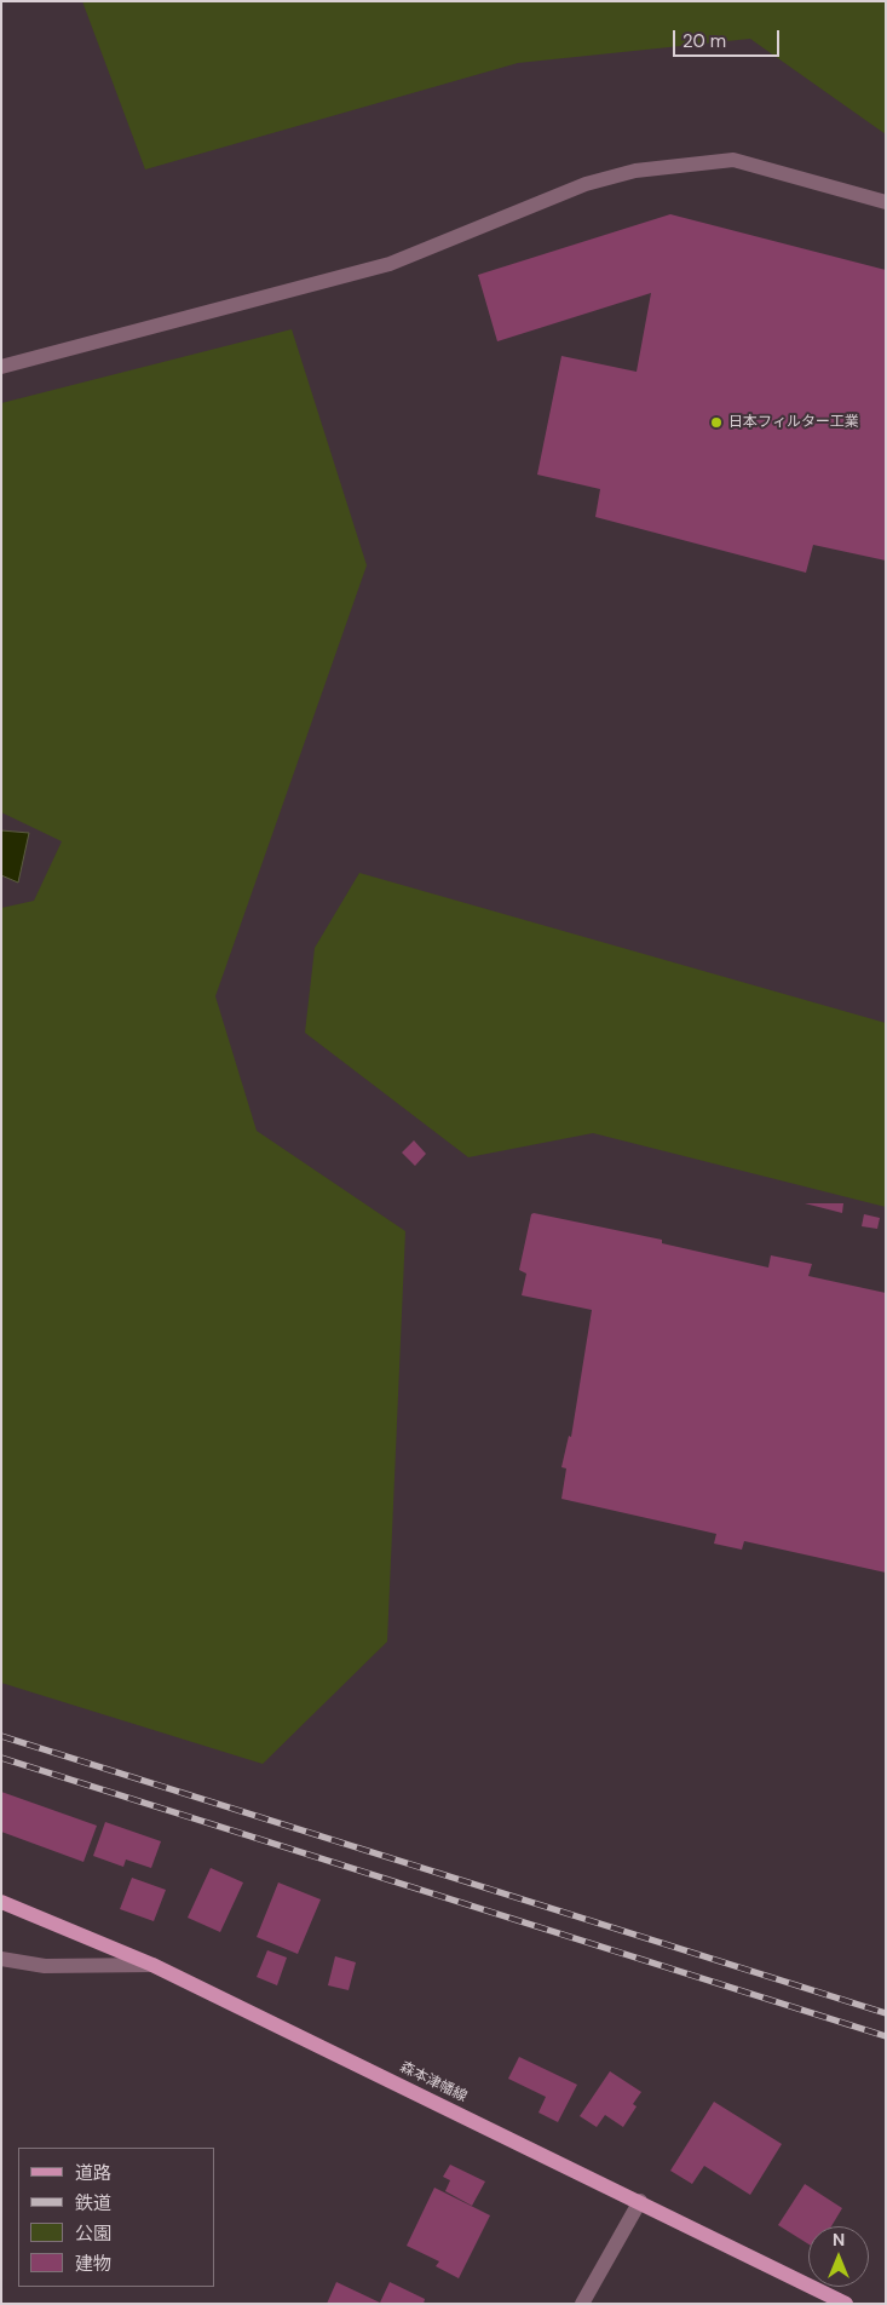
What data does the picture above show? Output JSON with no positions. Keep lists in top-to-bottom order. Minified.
{"streets":{"main road":["森本津幡線"]},"places":["日本フィルター工業"],"legend":["道路","鉄道","公園","建物"],"scale_bar":"20 m","north":"top"}
